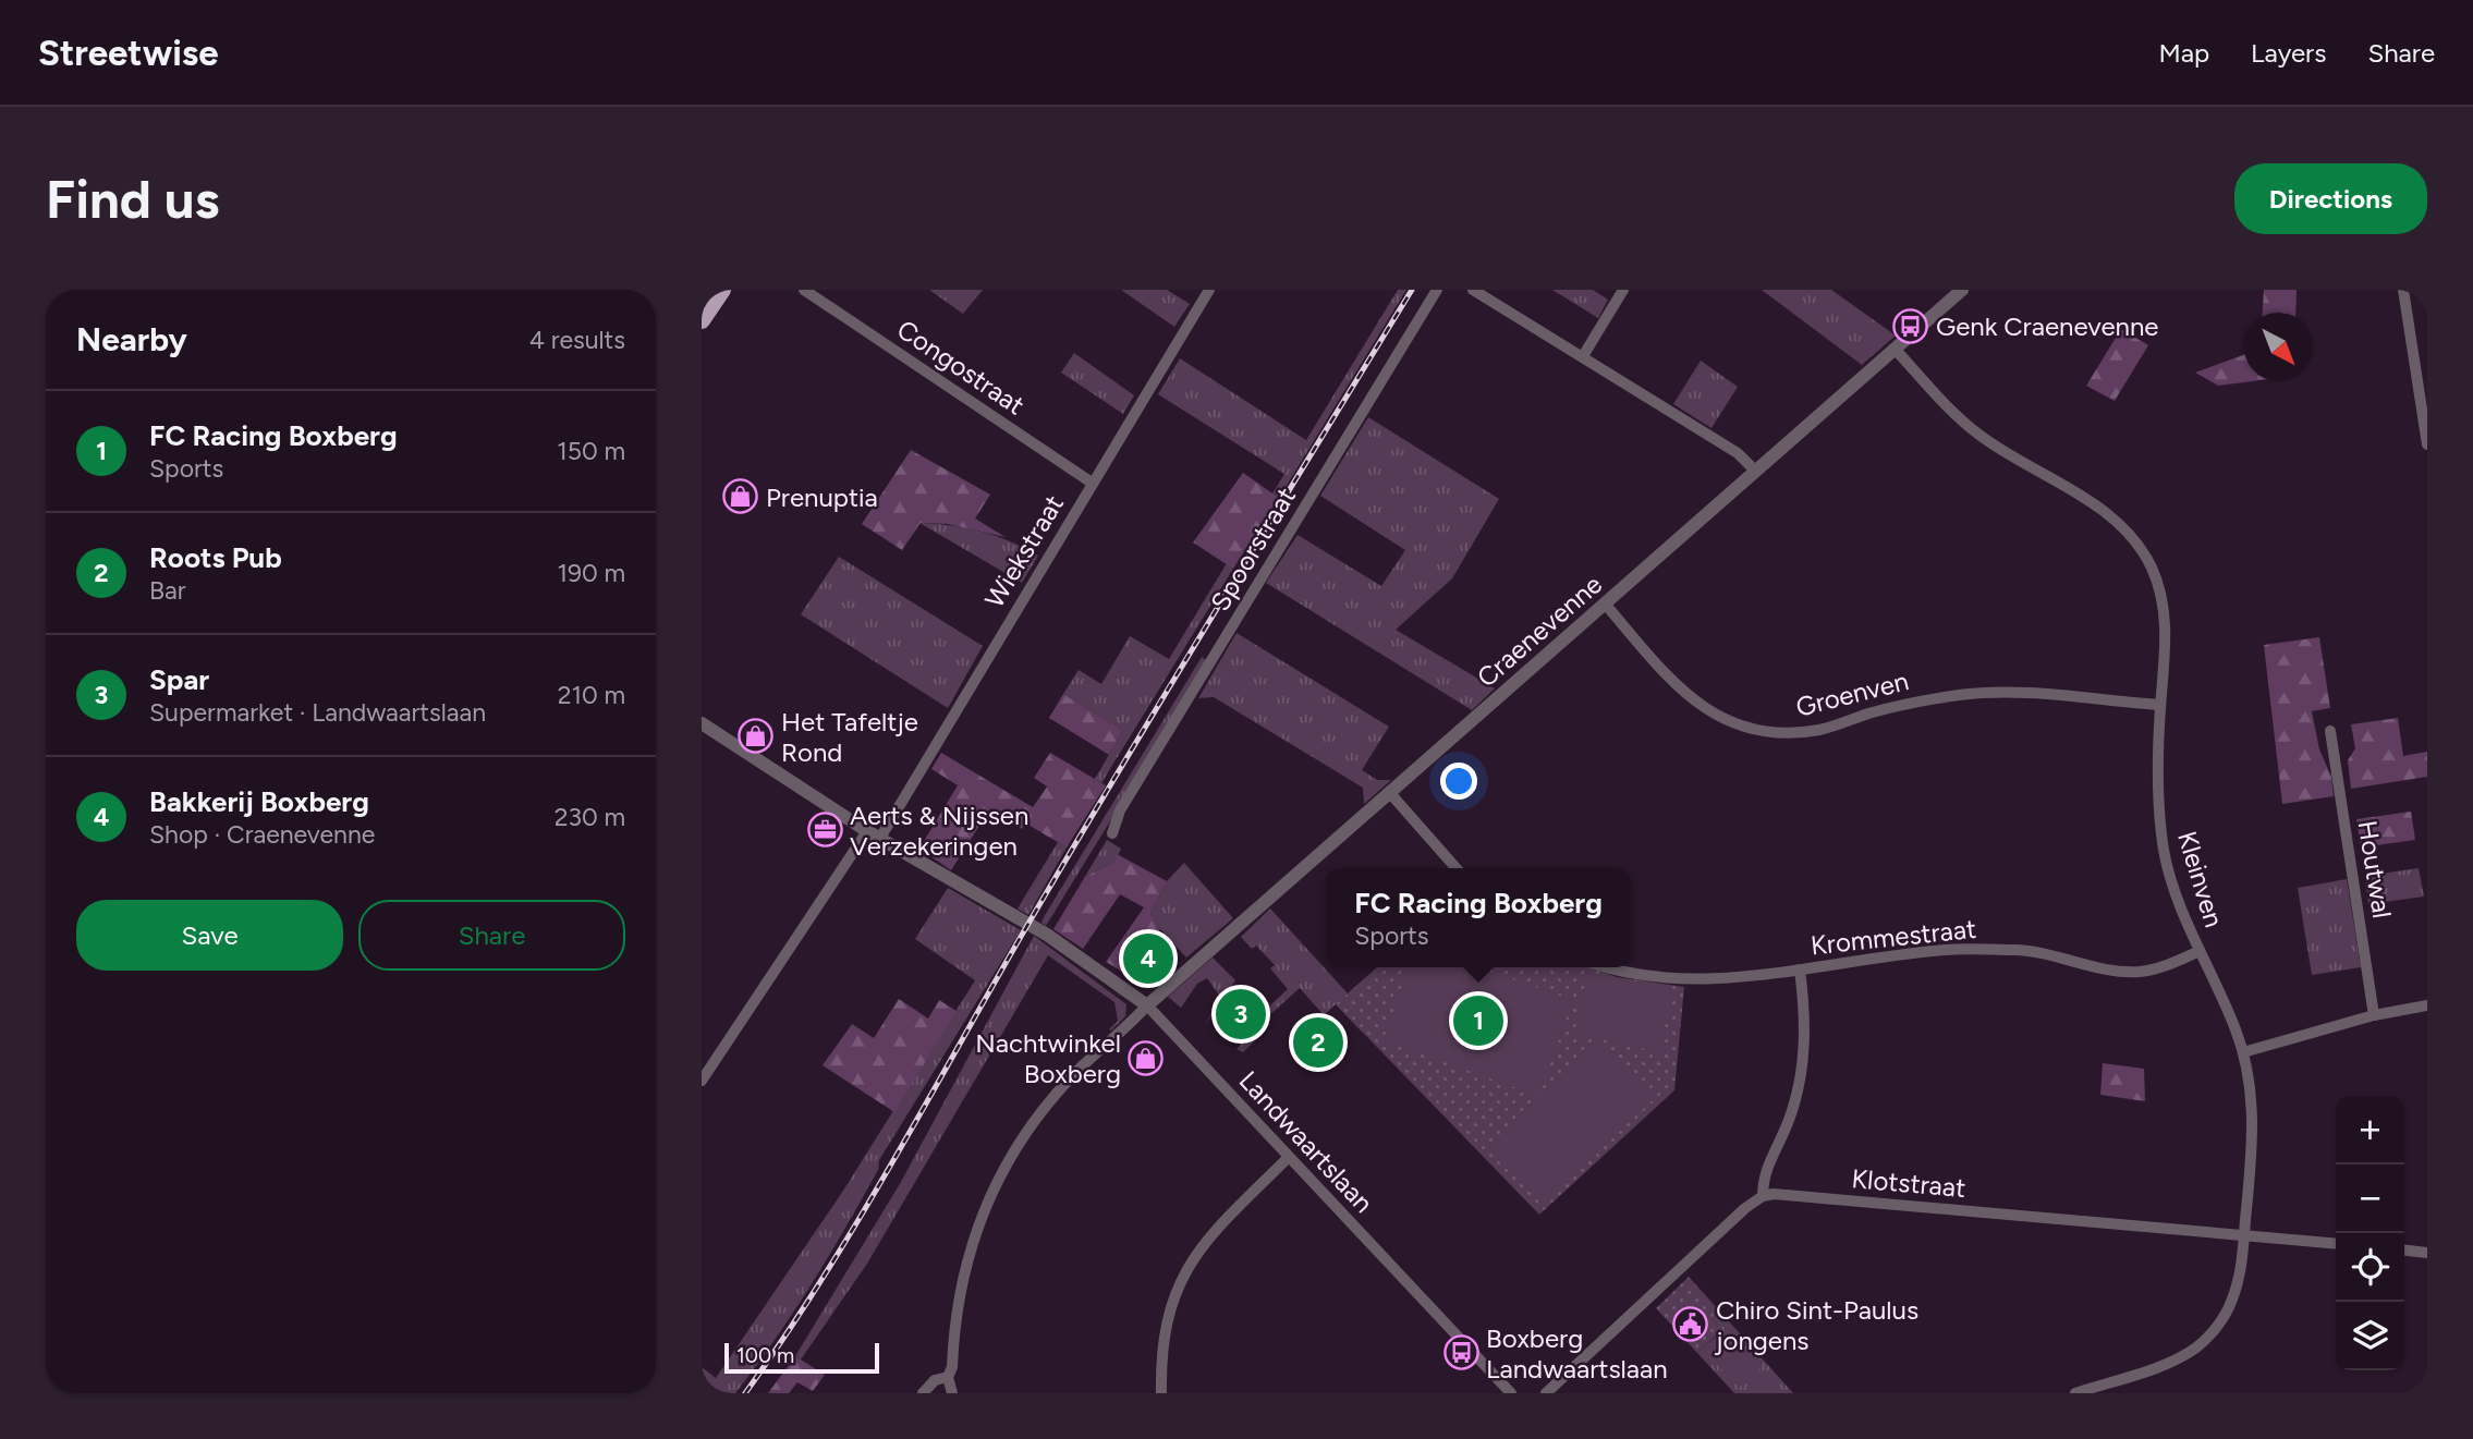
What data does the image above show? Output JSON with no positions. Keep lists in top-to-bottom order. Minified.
{"streets":{"street":["Congostraat","Spoorstraat","Wiekstraat","Craenevenne","Groenven","Houtwal","Kleinven","Krommestraat","Landwaartslaan","Klotstraat"]},"crossings":[["Congostraat","Wiekstraat"],["Wiekstraat","Landwaartslaan"],["Craenevenne","Groenven"],["Craenevenne","Kleinven"],["Craenevenne","Landwaartslaan"],["Groenven","Kleinven"],["Kleinven","Krommestraat"],["Kleinven","Klotstraat"]],"places":{"bus stop":["Genk Craenevenne","Boxberg Landwaartslaan"],"shop":["Prenuptia","Het Tafeltje Rond","Nachtwinkel Boxberg"],"office":["Aerts & Nijssen Verzekeringen"],"public building":["Chiro Sint-Paulus jongens"]},"scale_bar":"100 m","north":"bottom right","page":{"header":"Streetwise","nav":["Map","Layers","Share"],"buttons":["Directions",["Save","Share"]],"title":"Find us","heading":["Nearby","4 results"],"list":[{"mark":"1","name":"FC Racing Boxberg","note":"Sports","value":"150 m"},{"mark":"2","name":"Roots Pub","note":"Bar","value":"190 m"},{"mark":"3","name":"Spar","note":"Supermarket · Landwaartslaan","value":"210 m"},{"mark":"4","name":"Bakkerij Boxberg","note":"Shop · Craenevenne","value":"230 m"}],"popup":["FC Racing Boxberg","Sports"],"pins":["4","3","1","2"],"map_buttons":["+","−"],"scale":"100 m"}}
